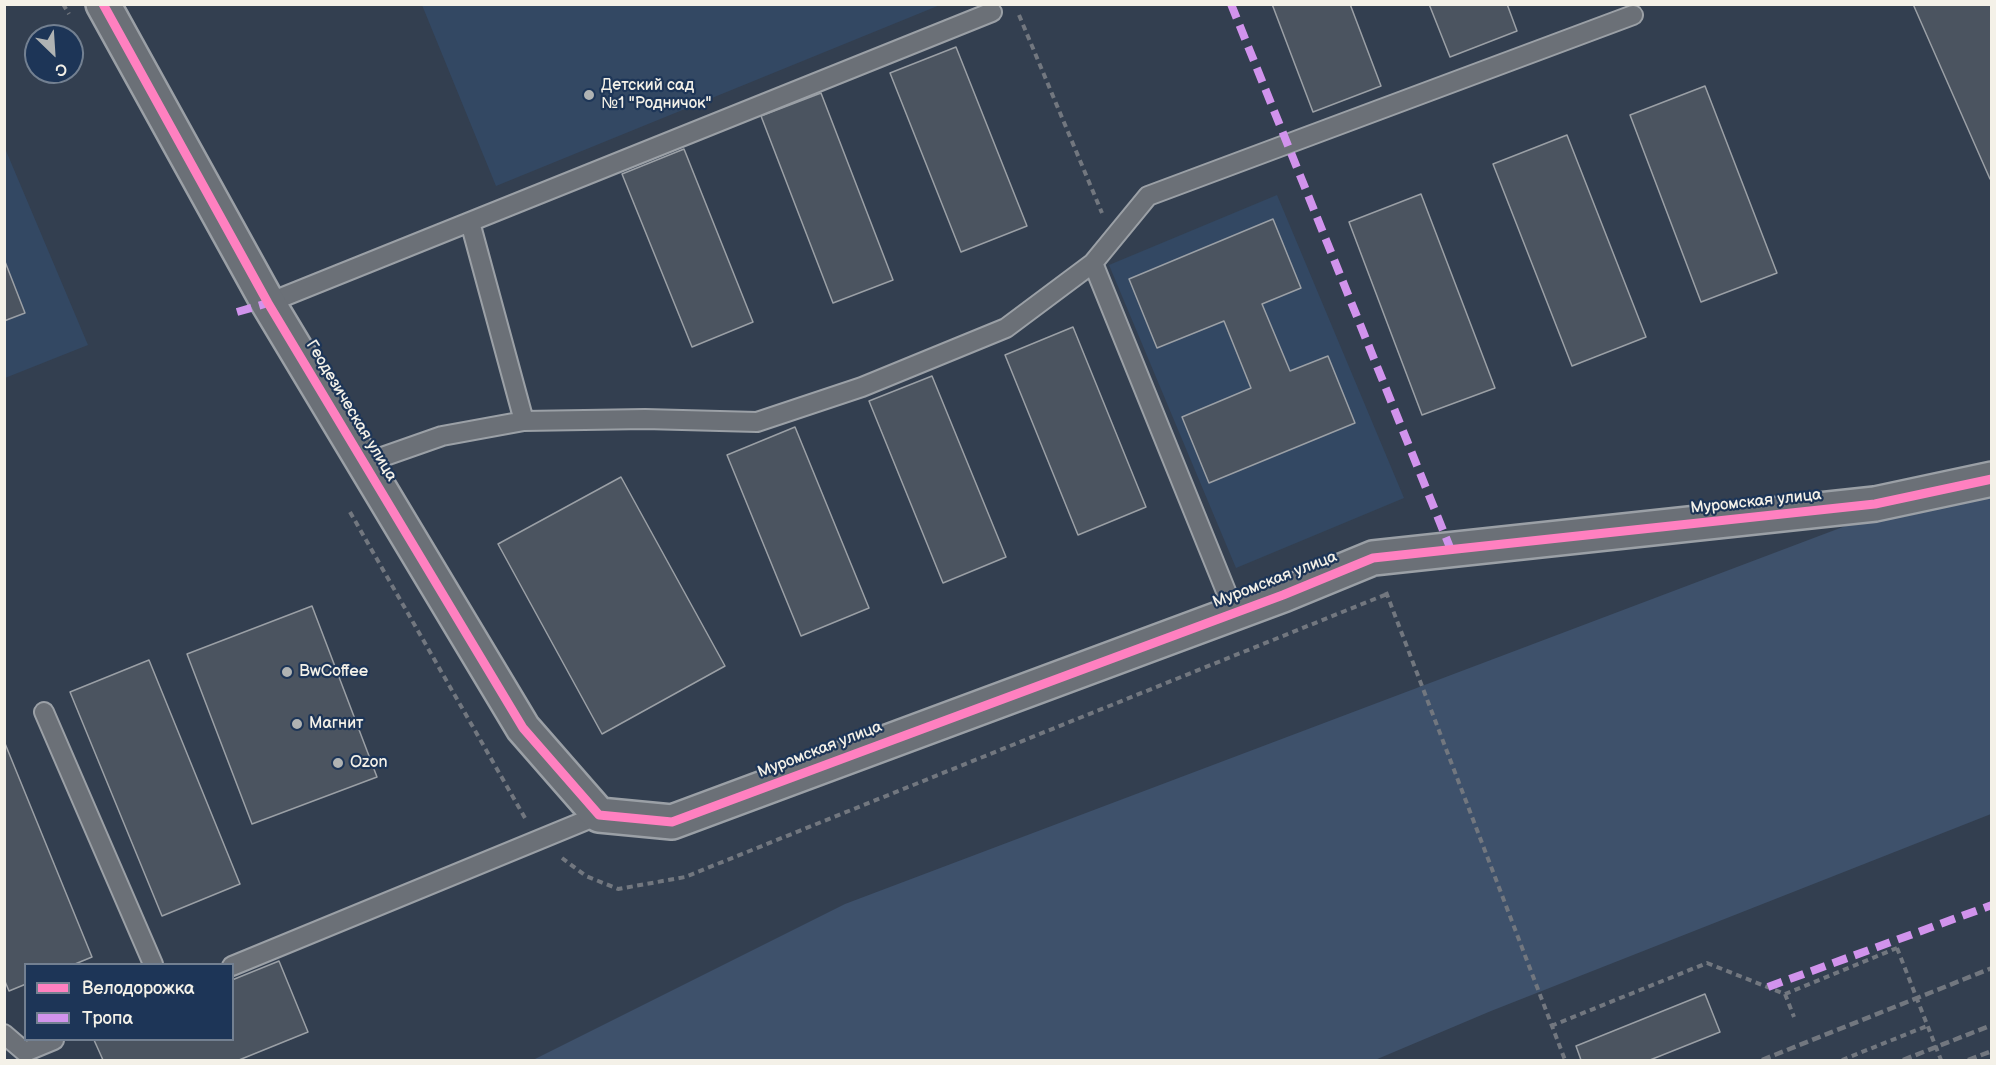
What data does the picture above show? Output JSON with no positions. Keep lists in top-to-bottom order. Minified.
{"streets":{"street":["Геодезическая улица","Муромская улица"]},"crossings":[["Геодезическая улица","Муромская улица"]],"places":["Детский сад №1 \"Родничок\"","BwCoffee","Магнит","Ozon"],"legend":["Велодорожка","Тропа"],"north":"bottom right"}
